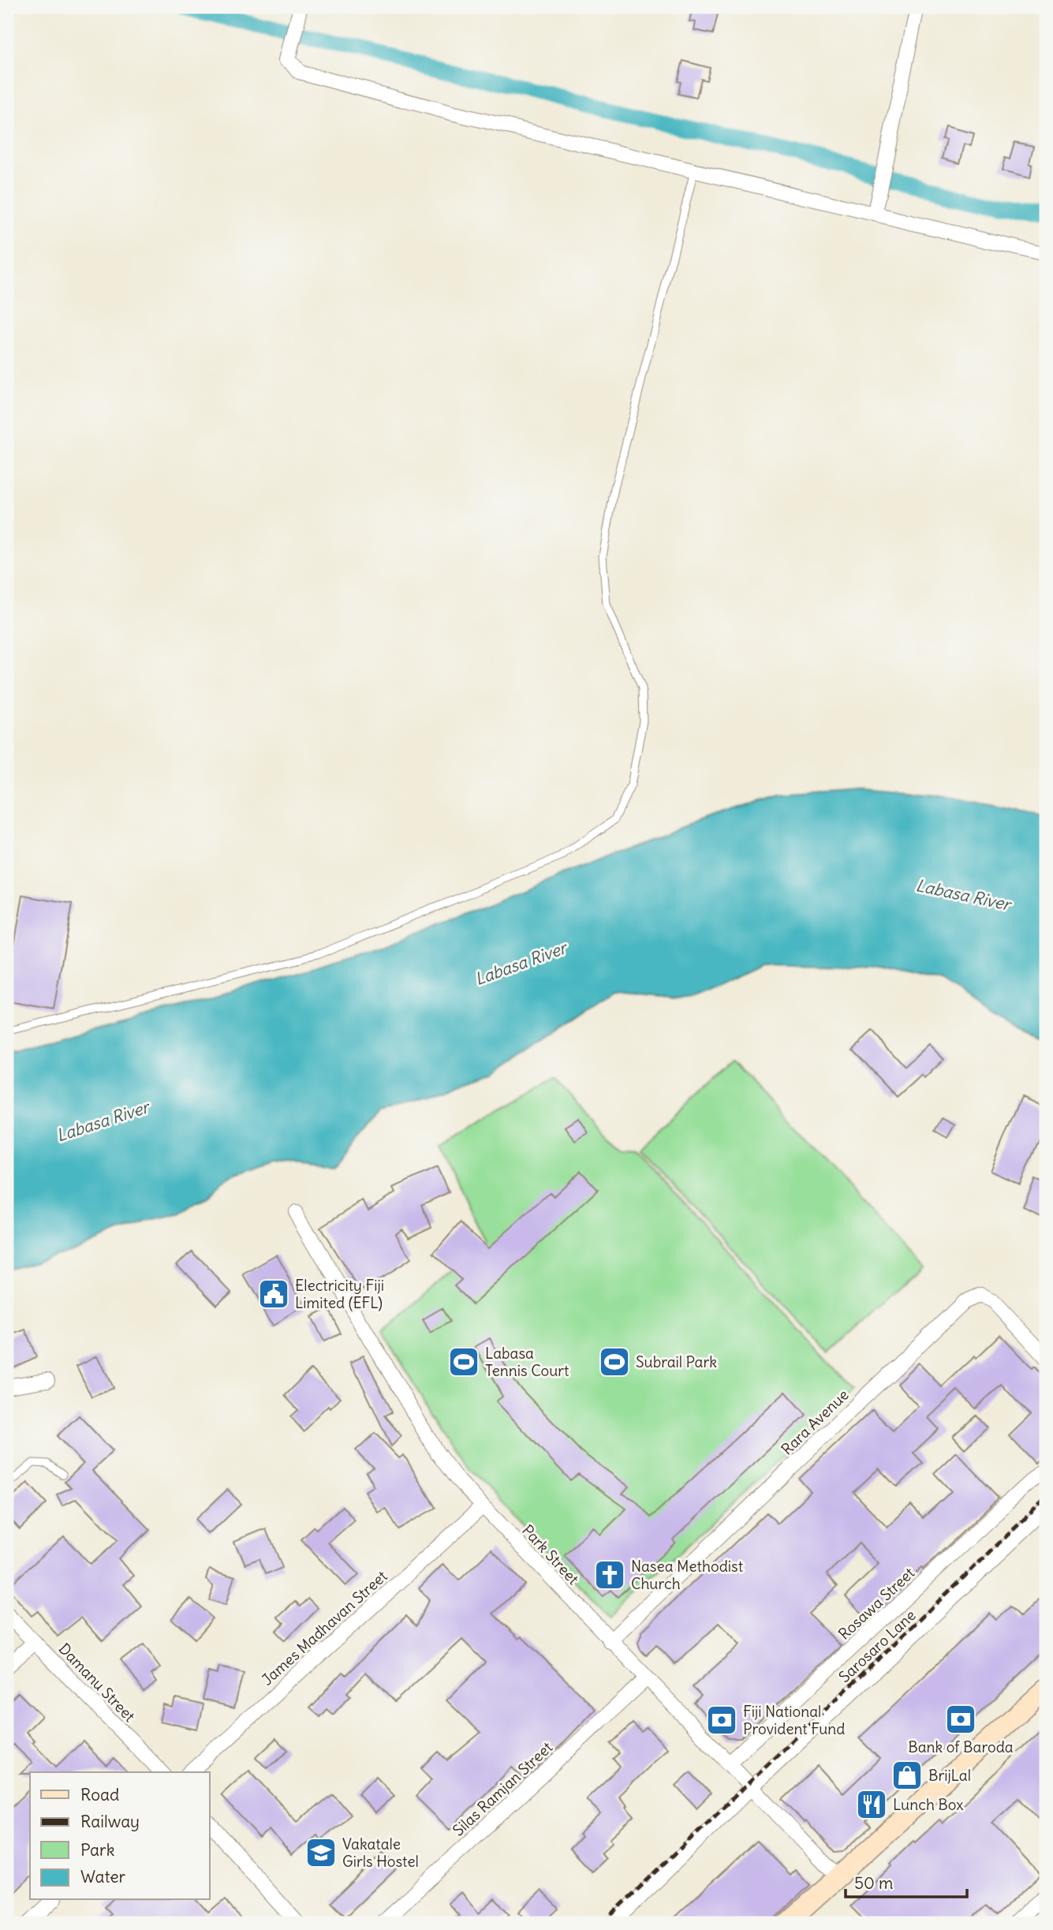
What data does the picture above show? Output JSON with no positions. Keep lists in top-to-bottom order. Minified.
{"streets":{"street":["Rara Avenue","Park Street","Rosawa Street","James Madhavan Street","Sarosaro Lane","Damanu Street","Silas Ramjan Street"]},"crossings":[["Rara Avenue","Park Street"],["Park Street","Rosawa Street"],["Park Street","James Madhavan Street"],["Park Street","Sarosaro Lane"],["Park Street","Silas Ramjan Street"]],"water":["Labasa River"],"places":{"public building":["Electricity Fiji Limited (EFL)"],"sports":["Labasa Tennis Court","Subrail Park"],"church":["Nasea Methodist Church"],"bank":["Bank of Baroda","Fiji National Provident Fund"],"shop":["BrijLal"],"restaurant":["Lunch Box"],"school or university":["Vakatale Girls Hostel"]},"legend":["Road","Railway","Park","Water"],"scale_bar":"50 m"}
